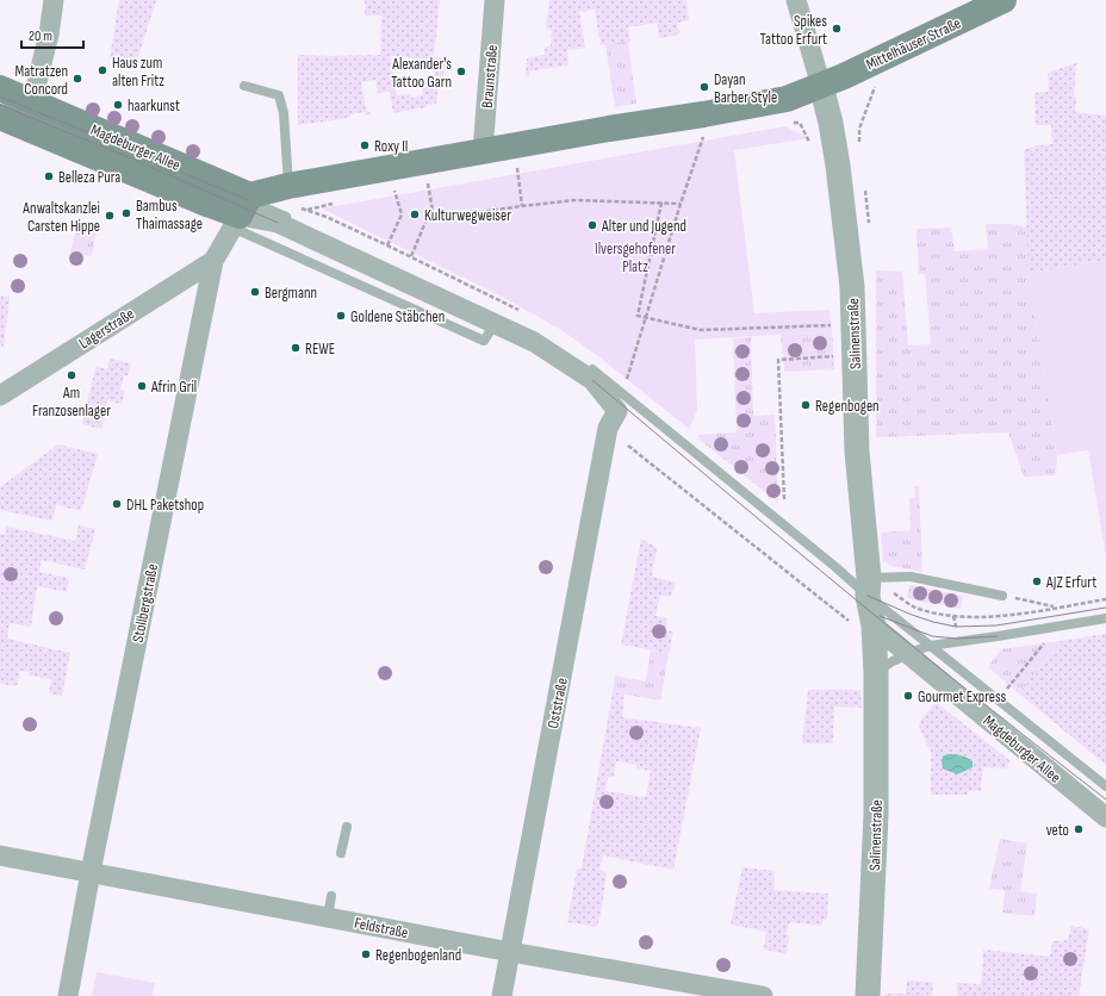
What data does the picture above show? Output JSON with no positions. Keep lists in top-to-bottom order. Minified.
{"streets":{"main road":["Mittelhäuser Straße","Magdeburger Allee"],"street":["Braunstraße","Lagerstraße","Salinenstraße","Stollbergstraße","Oststraße","Feldstraße"]},"crossings":[["Mittelhäuser Straße","Salinenstraße"],["Magdeburger Allee","Salinenstraße"],["Magdeburger Allee","Stollbergstraße"],["Magdeburger Allee","Oststraße"],["Lagerstraße","Stollbergstraße"],["Stollbergstraße","Feldstraße"],["Oststraße","Feldstraße"]],"parks":["Ilversgehofener Platz"],"places":["Spikes Tattoo Erfurt","Haus zum alten Fritz","Alexander's Tattoo Garn","Matratzen Concord","Dayan Barber Style","haarkunst","Roxy II","Belleza Pura","Bambus Thaimassage","Kulturwegweiser","Anwaltskanzlei Carsten Hippe","Alter und Jugend","Bergmann","Goldene Stäbchen","REWE","Am Franzosenlager","Afrin Gril","Regenbogen","DHL Paketshop","AJZ Erfurt","Gourmet Express","veto","Regenbogenland"],"scale_bar":"20 m"}
